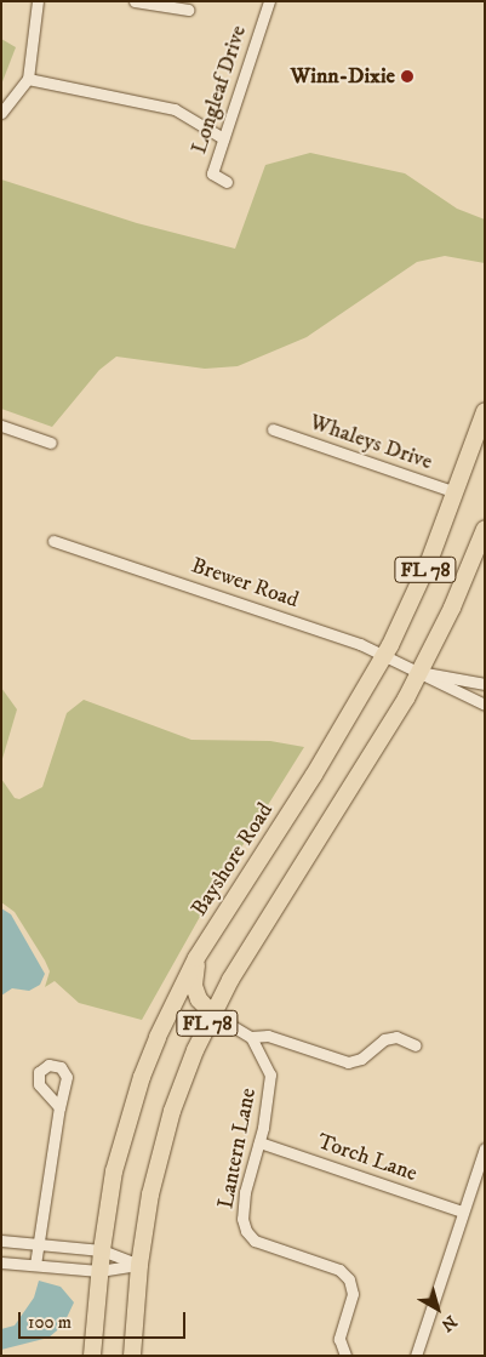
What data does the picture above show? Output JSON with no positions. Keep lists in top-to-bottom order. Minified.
{"streets":{"main road":["FL 78","Bayshore Road"],"street":["Longleaf Drive","Whaleys Drive","Brewer Road","Lantern Lane","Torch Lane"]},"crossings":[["Whaleys Drive","Bayshore Road"],["FL 78","Brewer Road"],["FL 78","Lantern Lane"],["Brewer Road","Bayshore Road"],["Lantern Lane","Torch Lane"]],"places":["Winn-Dixie"],"scale_bar":"100 m","north":"bottom right"}
